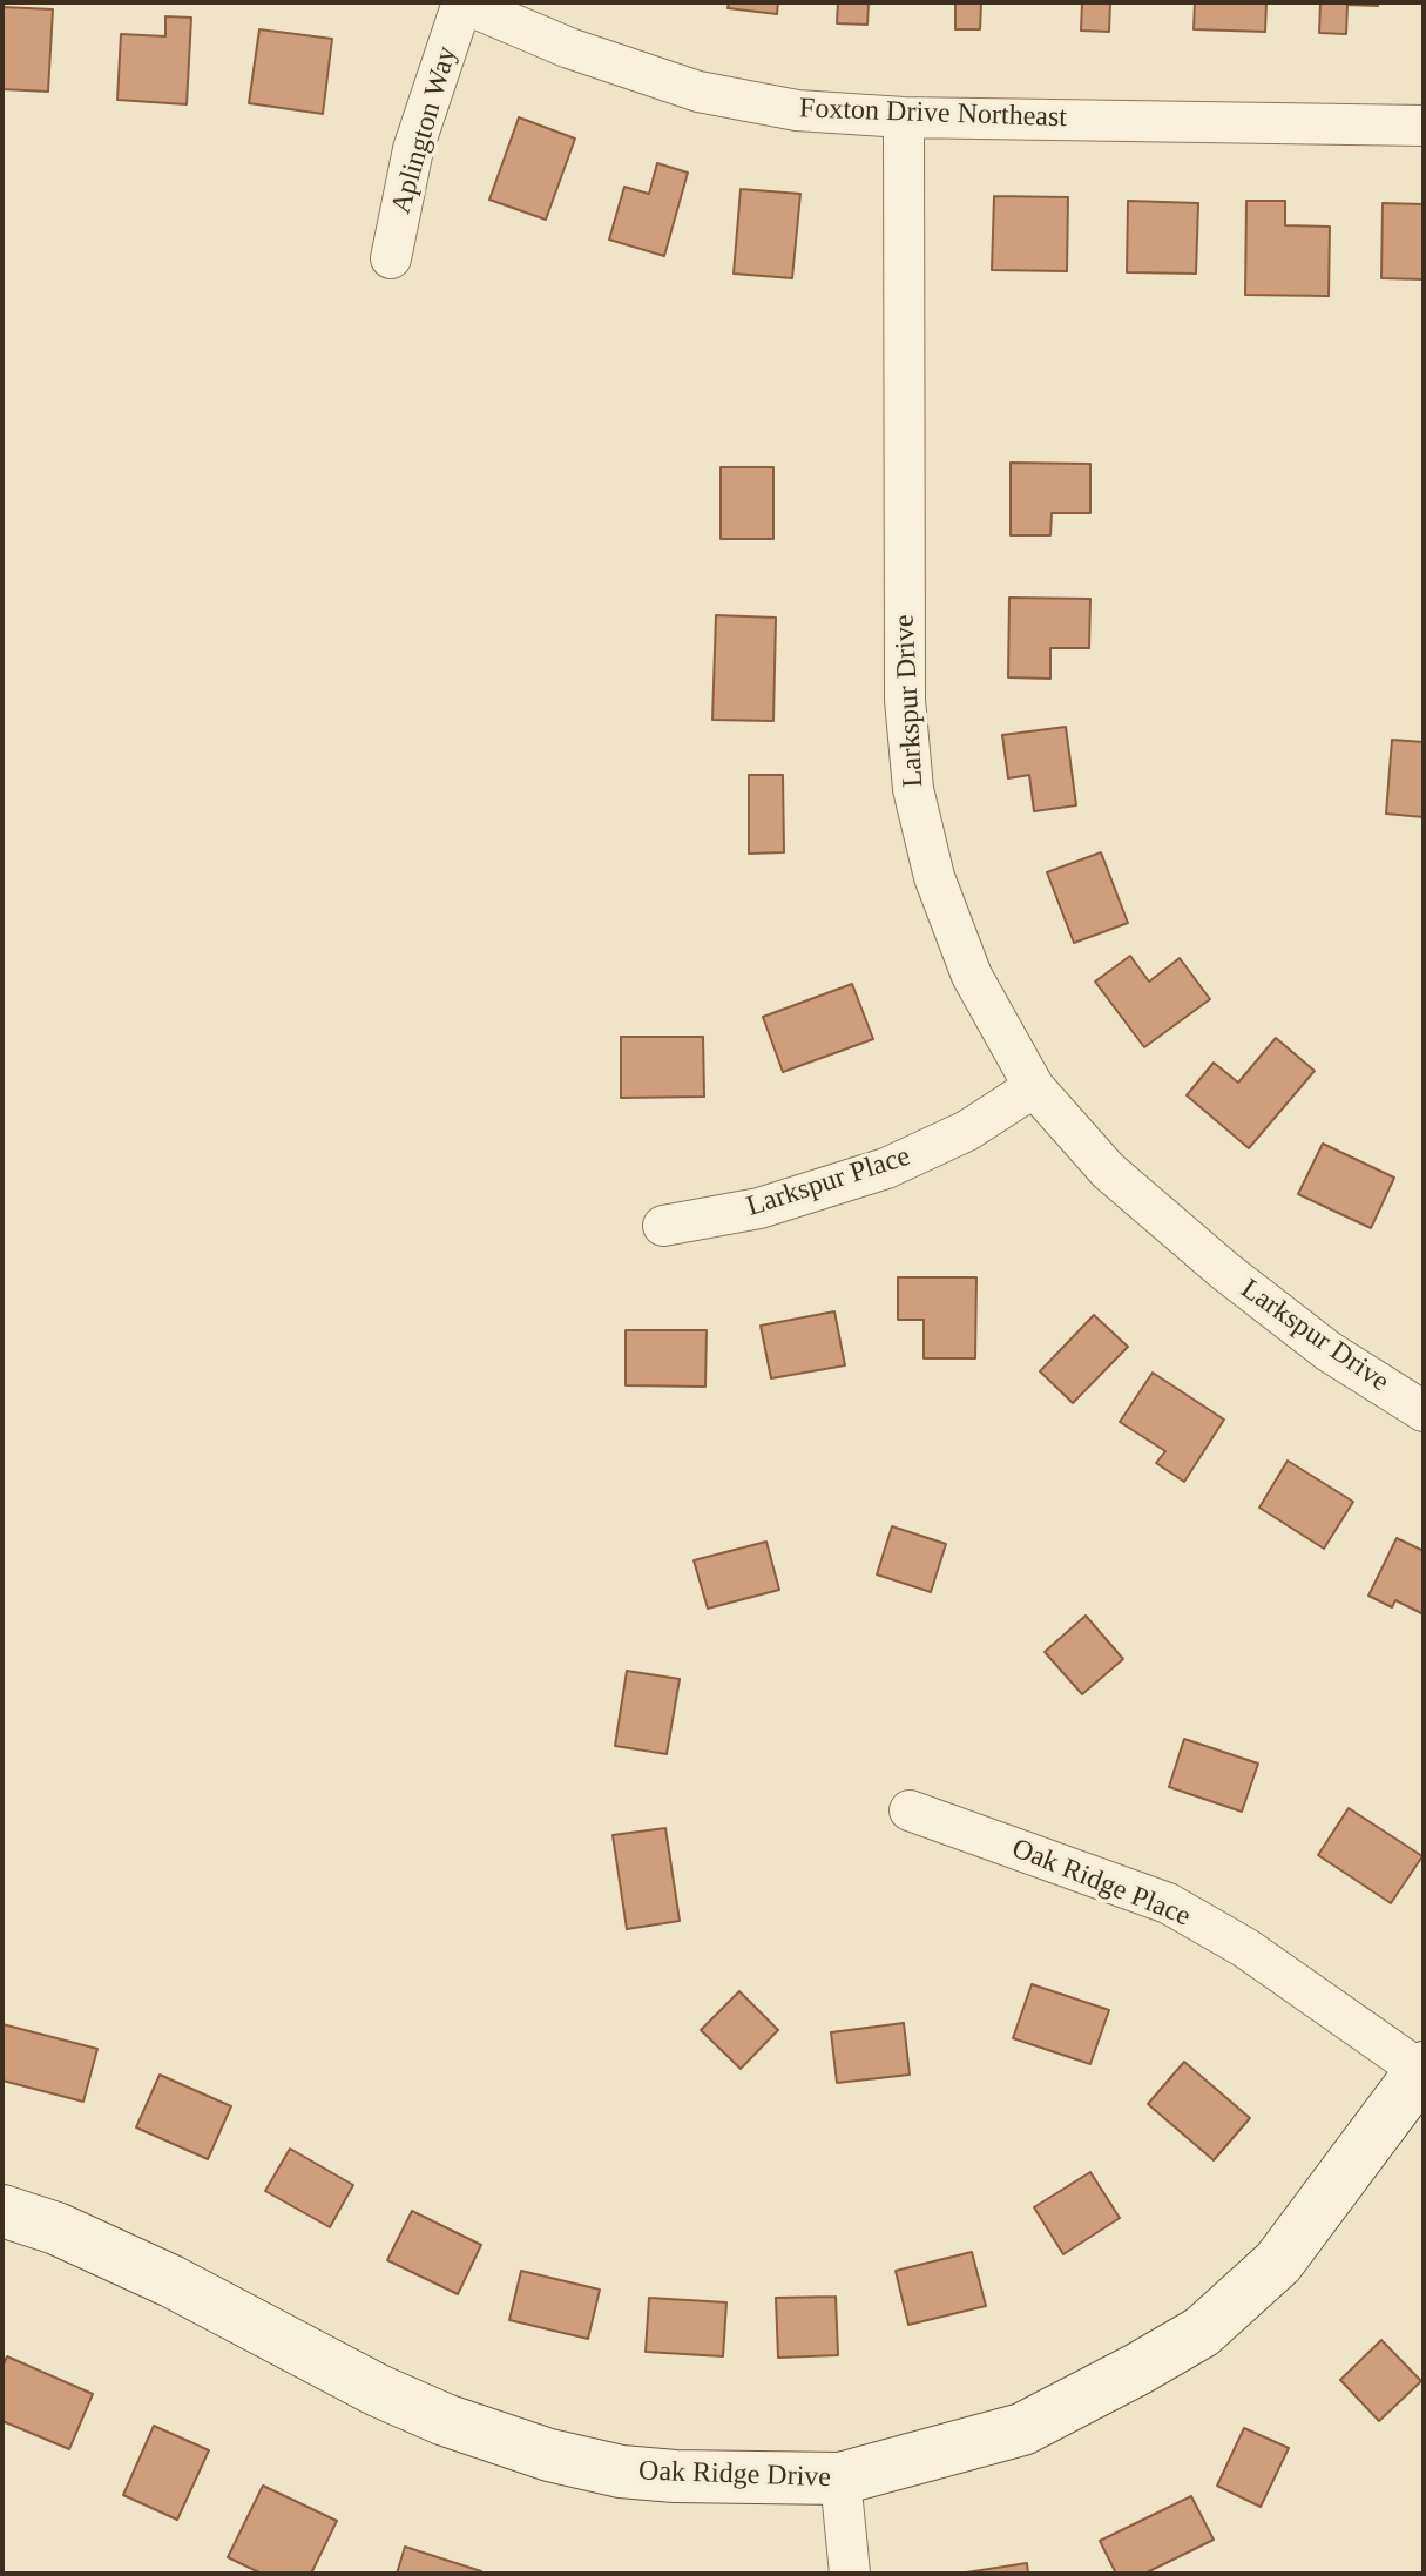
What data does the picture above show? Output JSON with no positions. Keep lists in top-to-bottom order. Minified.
{"streets":{"street":["Foxton Drive Northeast","Aplington Way","Larkspur Drive","Larkspur Place","Oak Ridge Place","Oak Ridge Drive"]},"crossings":[["Foxton Drive Northeast","Aplington Way"],["Foxton Drive Northeast","Larkspur Drive"],["Larkspur Drive","Larkspur Place"],["Oak Ridge Place","Oak Ridge Drive"]]}
